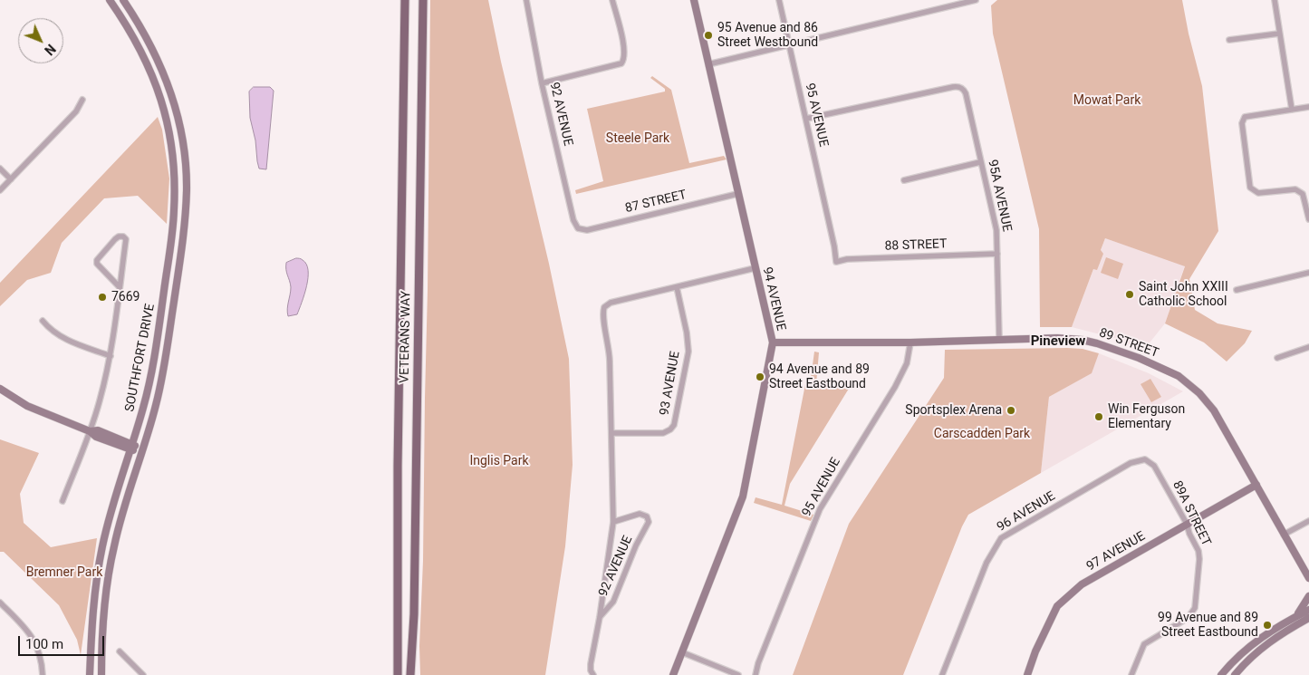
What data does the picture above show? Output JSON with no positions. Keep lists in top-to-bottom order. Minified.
{"streets":{"main road":["VETERANS WAY"],"street":["92 AVENUE","95 AVENUE","95A AVENUE","87 STREET","88 STREET","94 AVENUE","89 STREET","SOUTHFORT DRIVE","93 AVENUE","96 AVENUE","89A STREET","97 AVENUE"]},"crossings":[["92 AVENUE","87 STREET"],["92 AVENUE","93 AVENUE"],["95 AVENUE","95A AVENUE"],["95 AVENUE","88 STREET"],["95 AVENUE","89 STREET"],["95A AVENUE","88 STREET"],["95A AVENUE","89 STREET"],["87 STREET","94 AVENUE"],["94 AVENUE","89 STREET"],["89 STREET","97 AVENUE"],["96 AVENUE","89A STREET"],["89A STREET","97 AVENUE"]],"districts":["Pineview"],"parks":["Mowat Park","Steele Park","Carscadden Park","Inglis Park","Bremner Park"],"places":["95 Avenue and 86 Street Westbound","Saint John XXIII Catholic School","7669","94 Avenue and 89 Street Eastbound","Sportsplex Arena","Win Ferguson Elementary","99 Avenue and 89 Street Eastbound"],"scale_bar":"100 m","north":"bottom right"}
